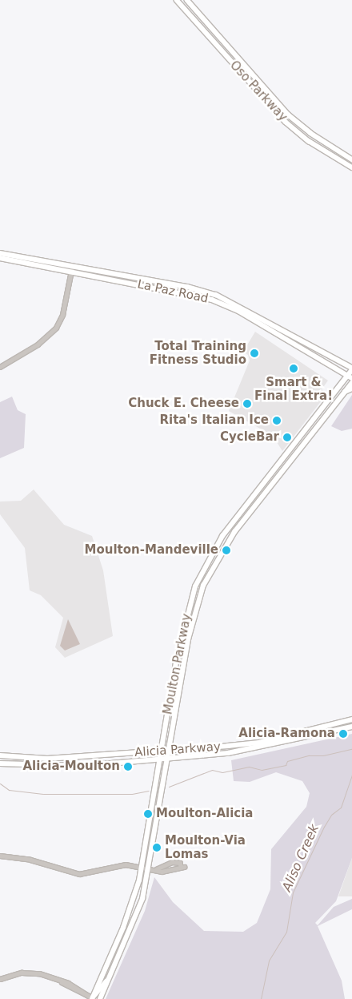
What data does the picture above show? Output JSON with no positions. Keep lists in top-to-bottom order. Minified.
{"streets":{"main road":["Oso Parkway","La Paz Road","Moulton Parkway","Alicia Parkway"]},"crossings":[["La Paz Road","Moulton Parkway"],["Moulton Parkway","Alicia Parkway"]],"water":["Aliso Creek"],"places":["Total Training Fitness Studio","Smart & Final Extra!","Chuck E. Cheese","Rita's Italian Ice","CycleBar","Moulton-Mandeville","Alicia-Ramona","Alicia-Moulton","Moulton-Alicia","Moulton-Via Lomas"]}
